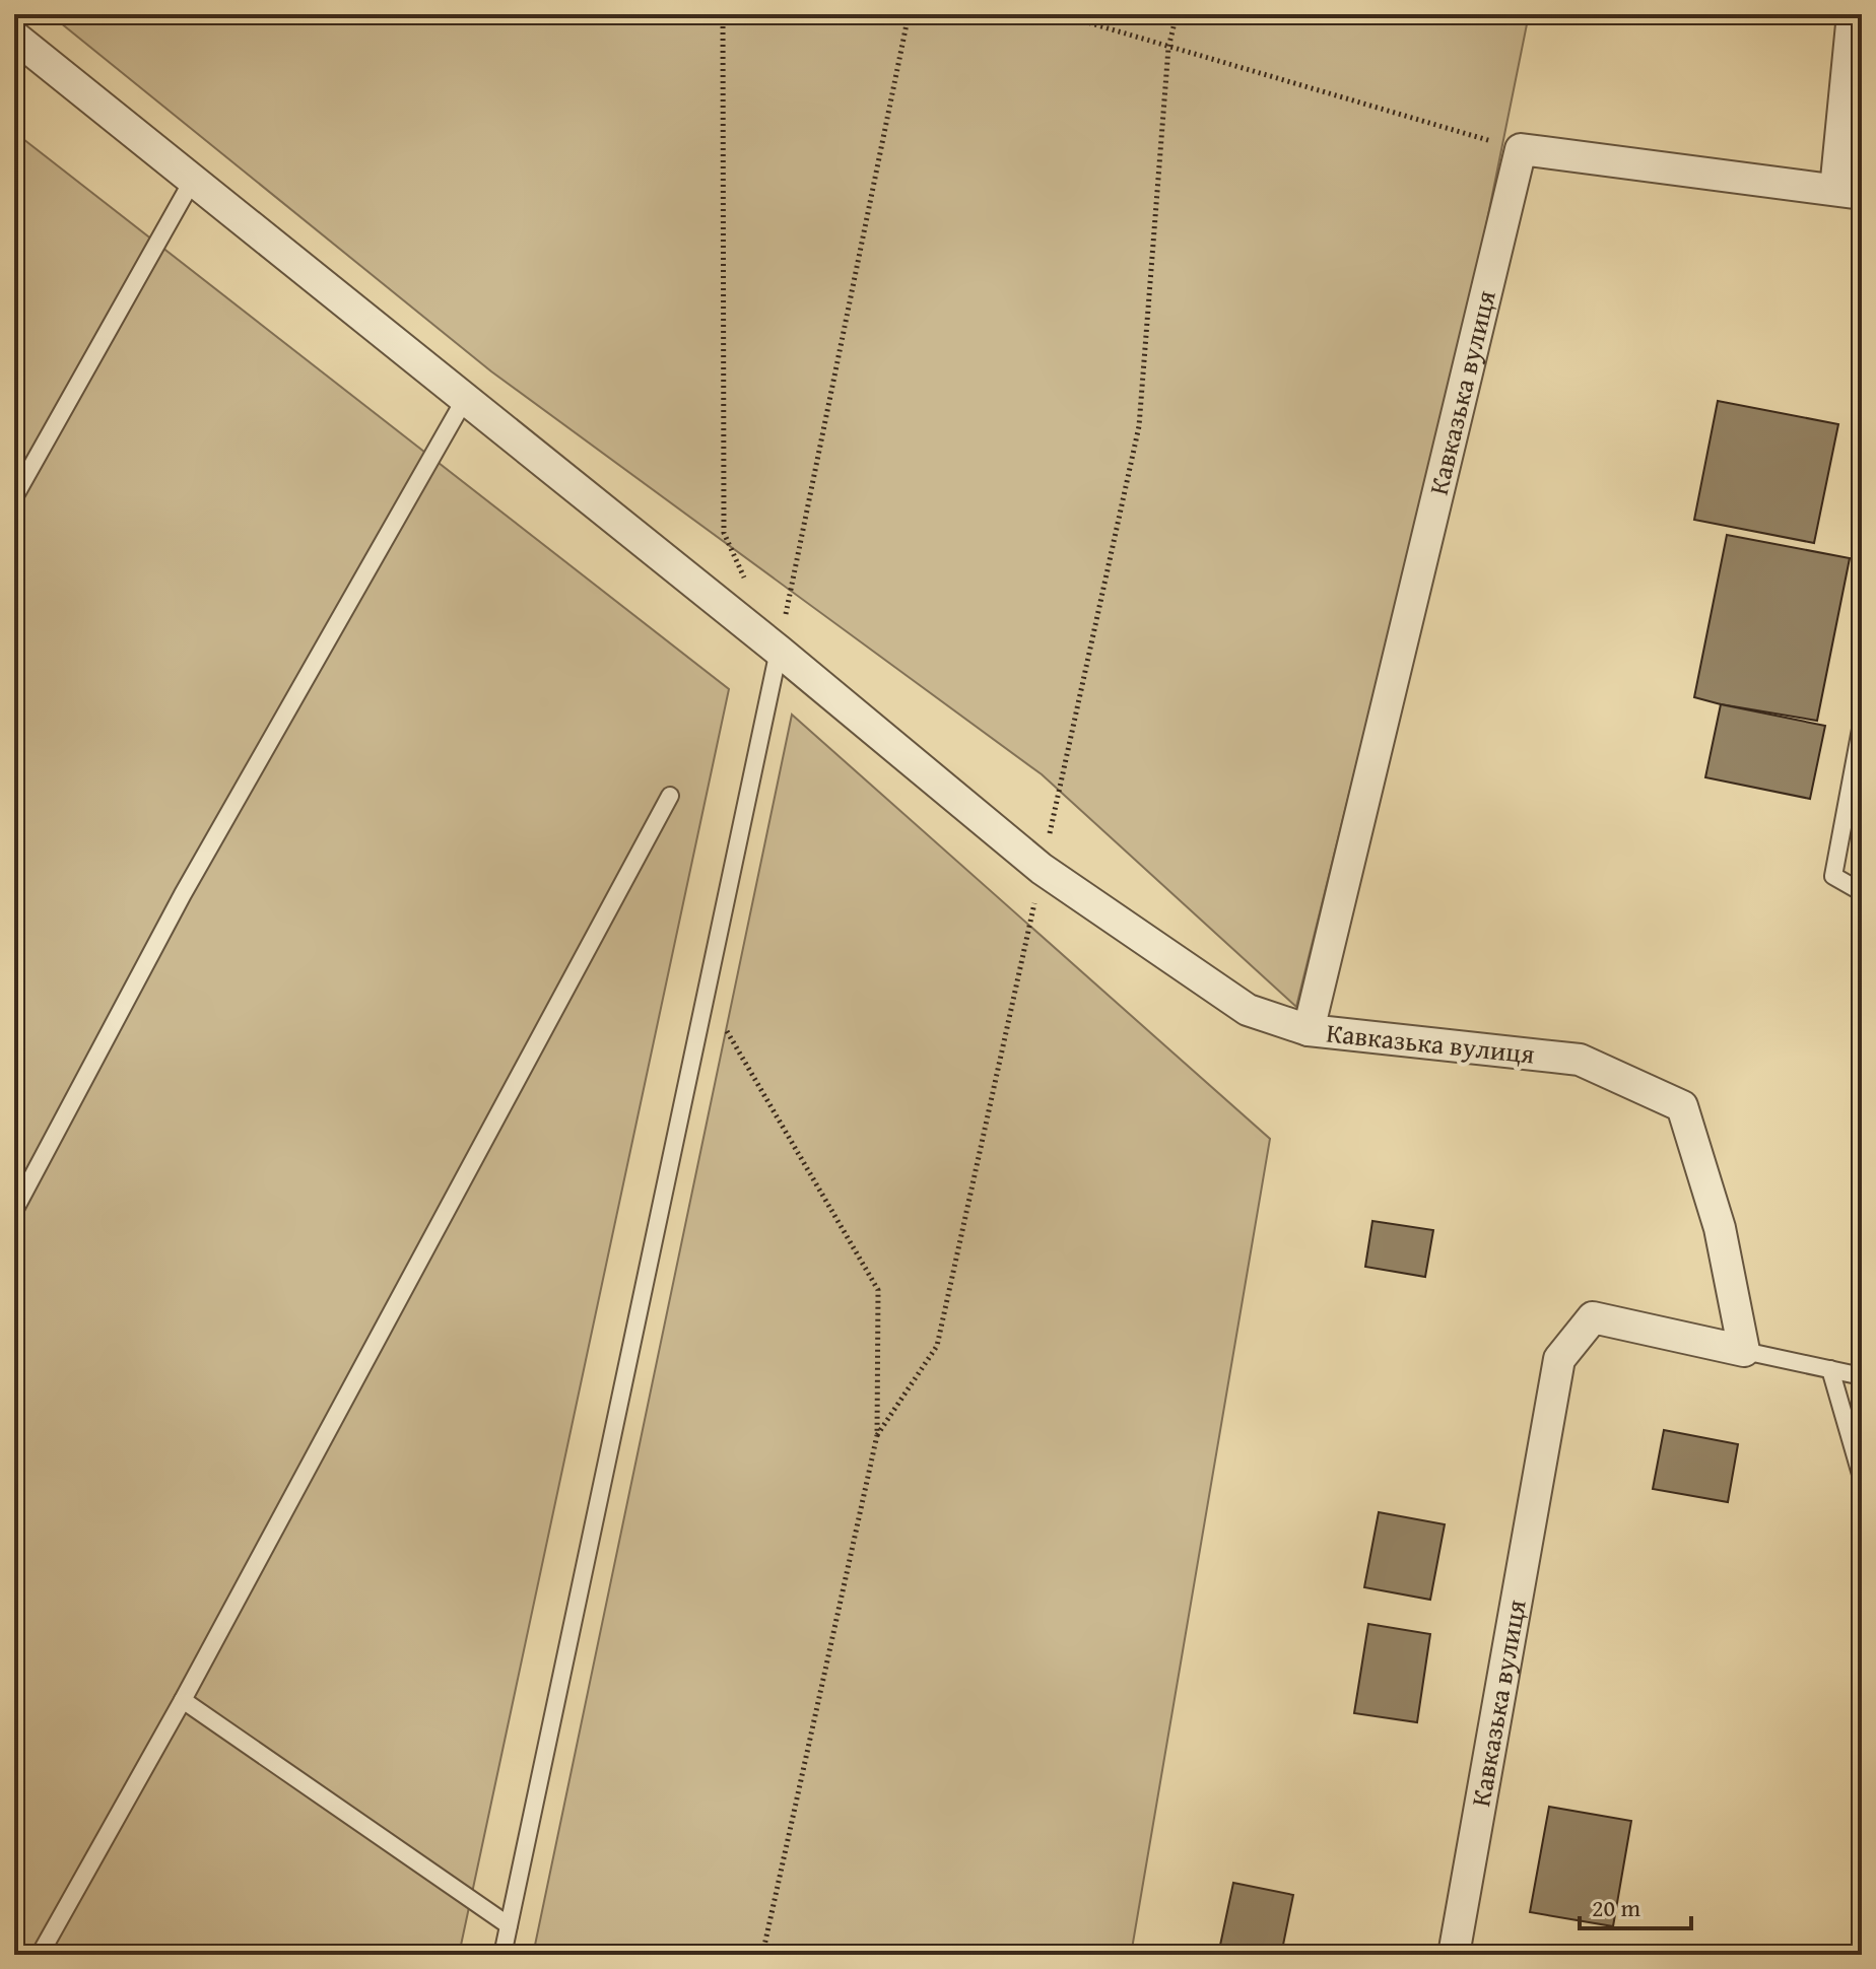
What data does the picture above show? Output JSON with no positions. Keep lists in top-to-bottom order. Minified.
{"streets":{"street":["Кавказька вулиця"]},"scale_bar":"20 m"}
